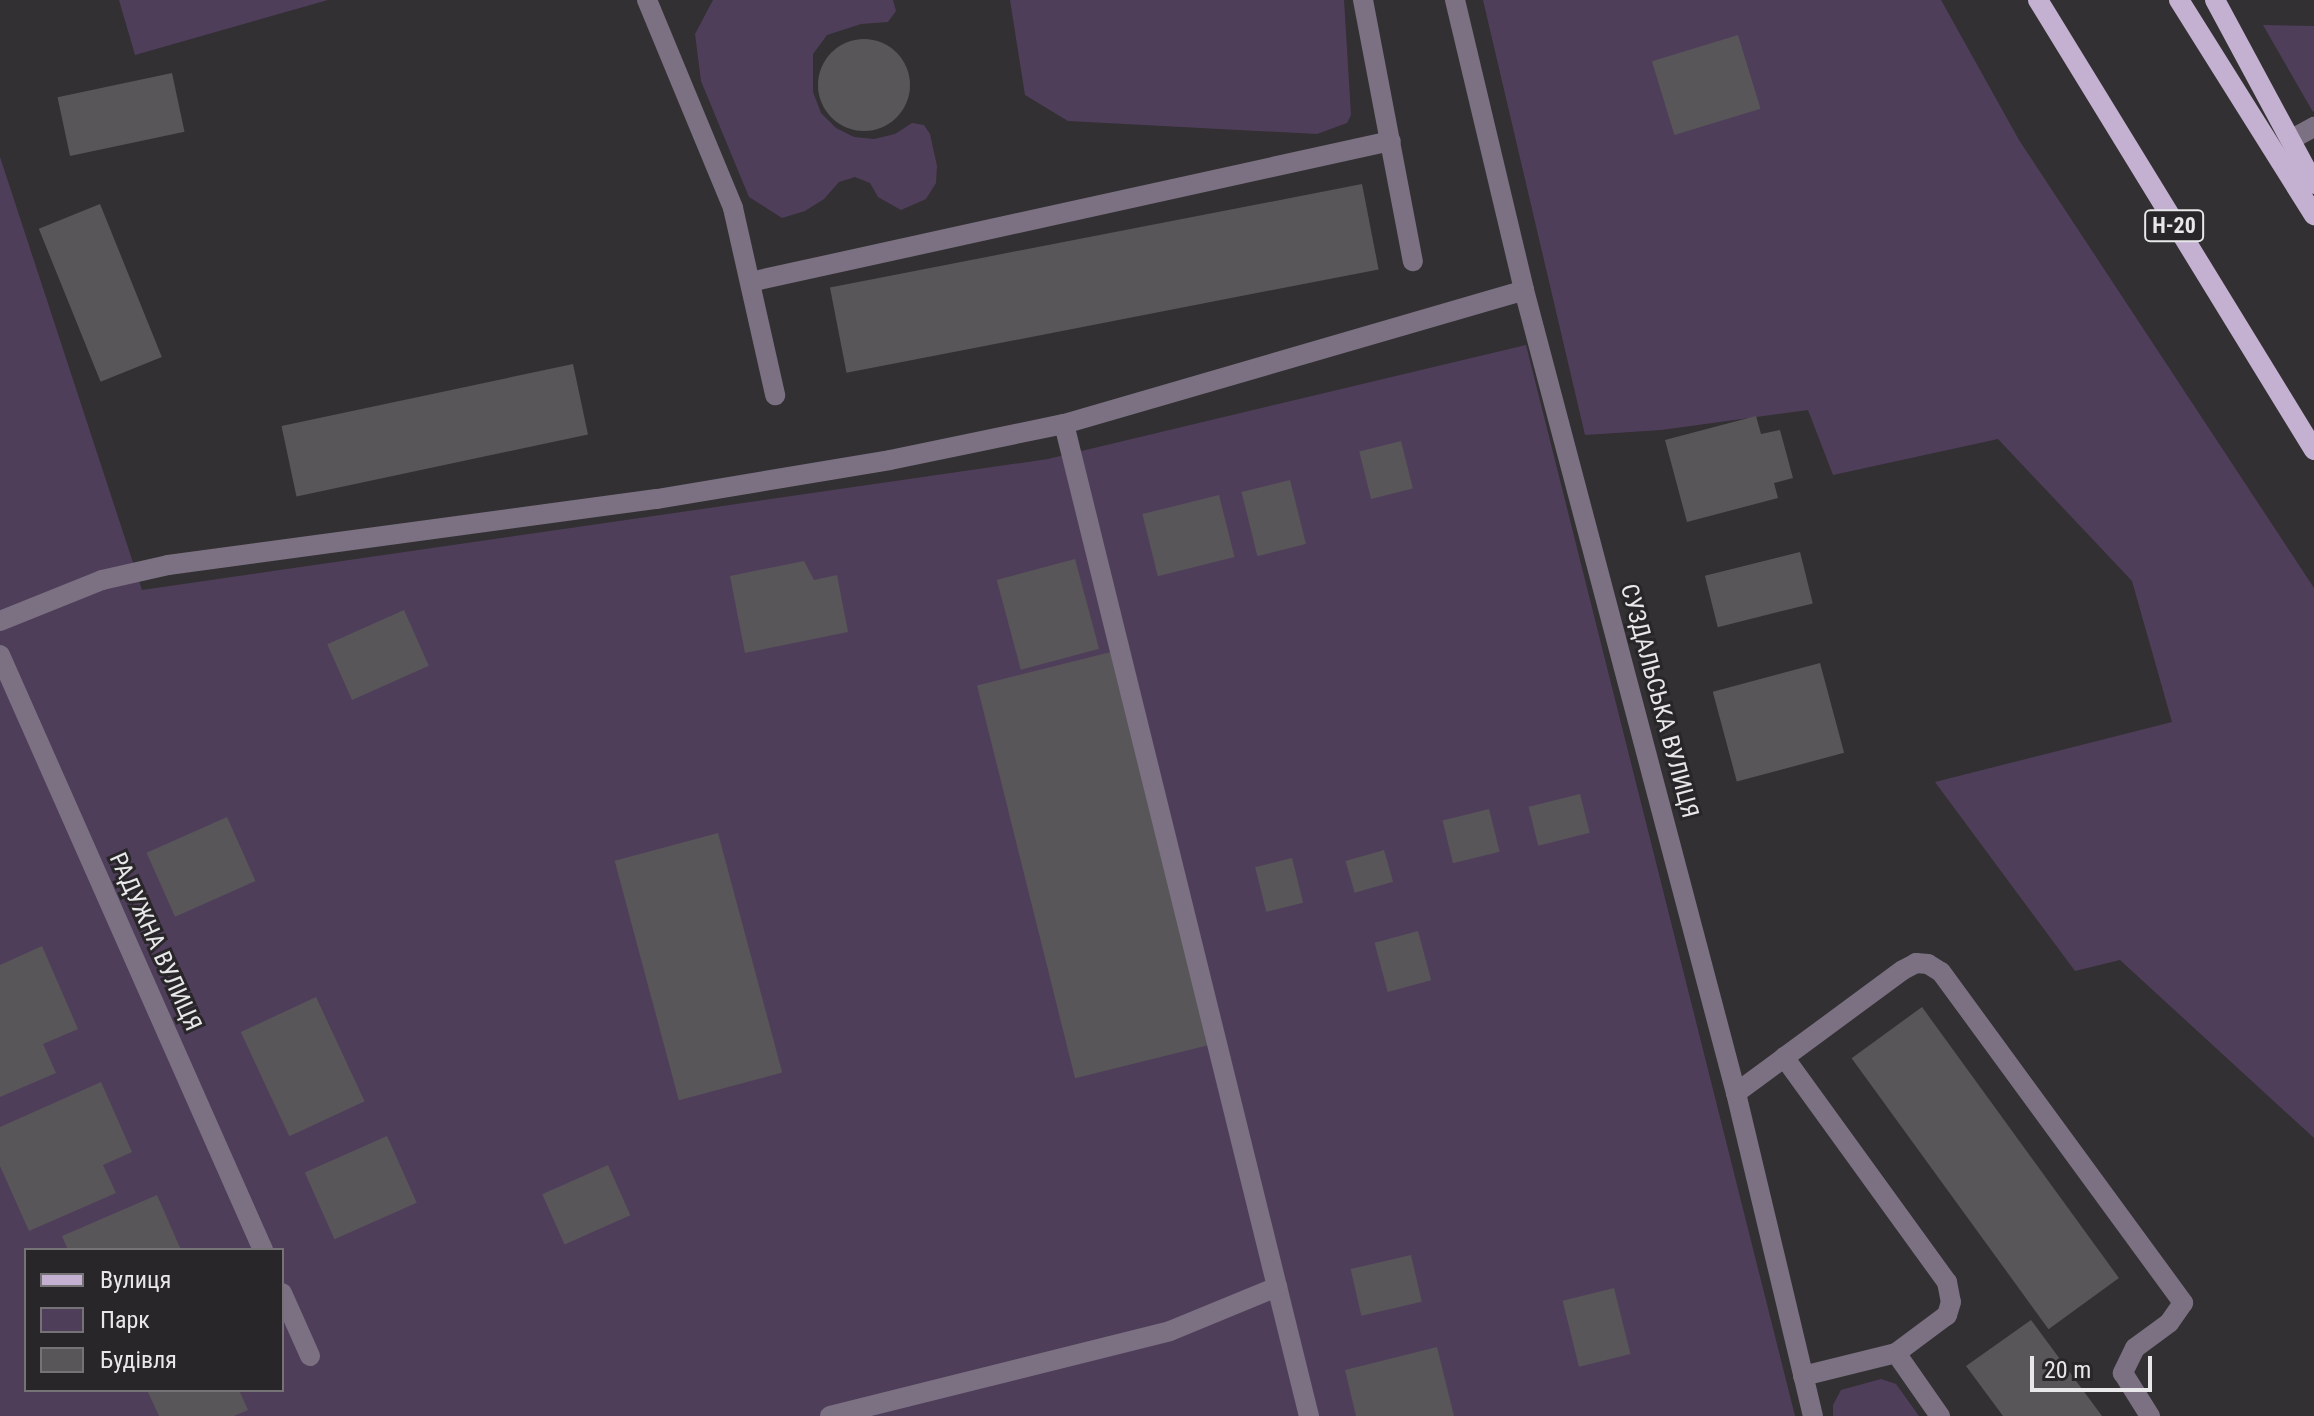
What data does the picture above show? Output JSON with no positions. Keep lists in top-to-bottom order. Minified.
{"streets":{"main road":["Н-20"],"street":["СУЗДАЛЬСЬКА ВУЛИЦЯ","РАДУЖНА ВУЛИЦЯ"]},"legend":["Вулиця","Парк","Будівля"],"scale_bar":"20 m"}
